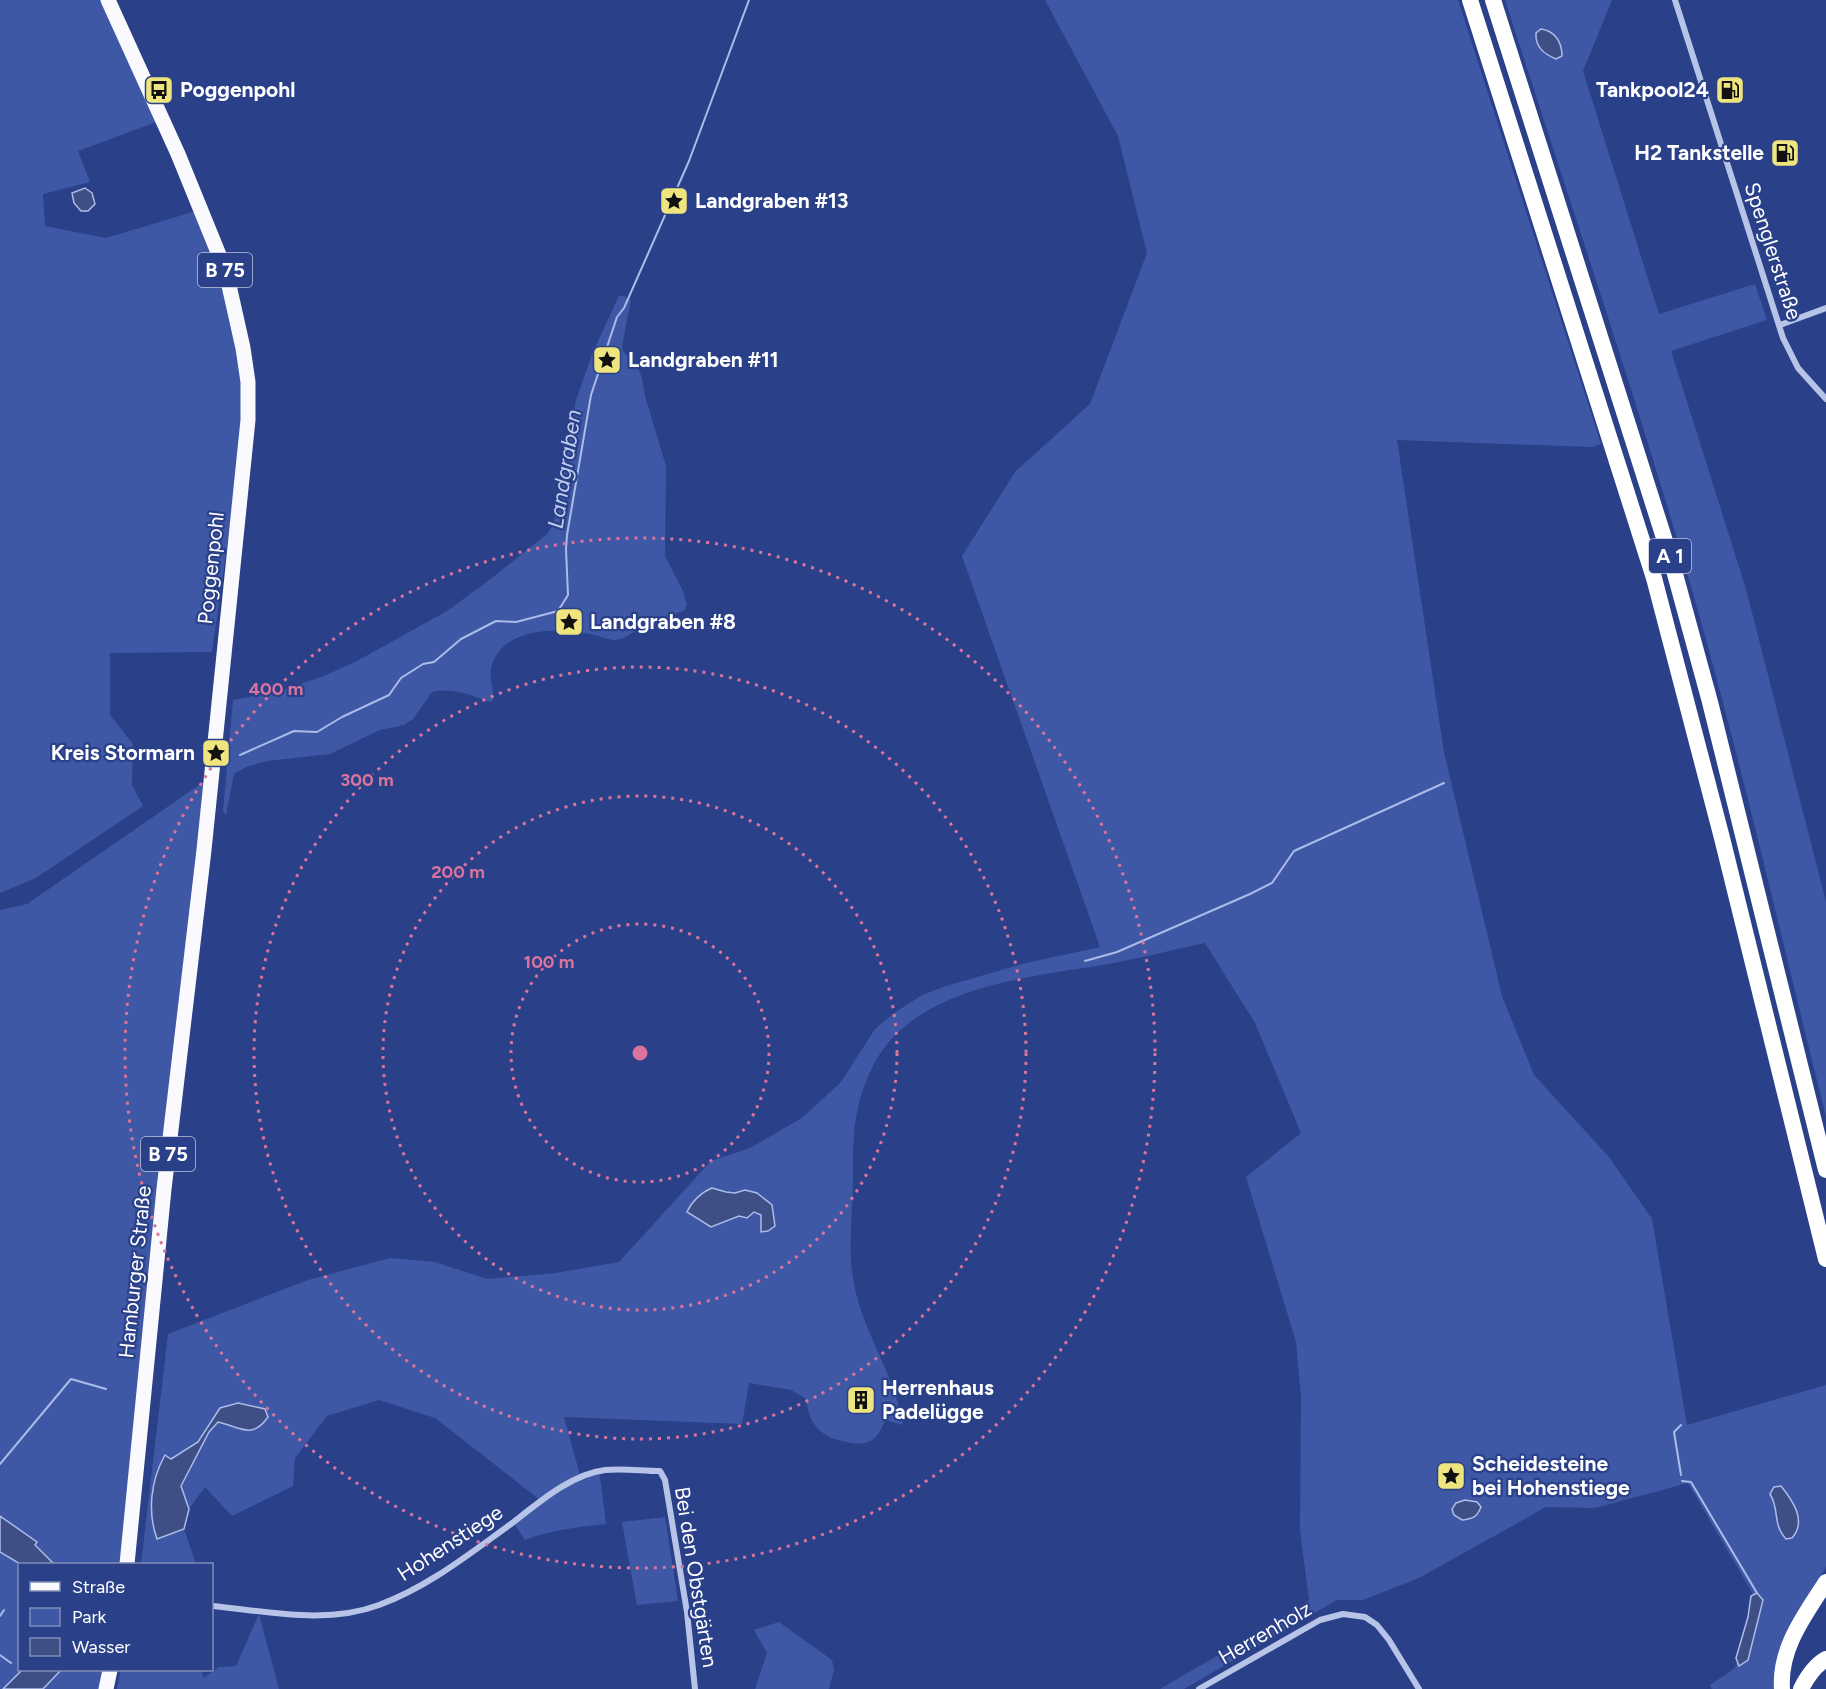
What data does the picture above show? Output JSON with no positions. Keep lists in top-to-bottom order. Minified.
{"streets":{"highway":["A 1"],"main road":["B 75","Poggenpohl","Hamburger Straße"],"street":["Spenglerstraße","Hohenstiege","Bei den Obstgärten","Herrenholz"]},"crossings":[["Poggenpohl","Hamburger Straße"],["Hohenstiege","Bei den Obstgärten"]],"water":["Landgraben"],"places":{"bus stop":["Poggenpohl"],"fuel station":["Tankpool24","H2 Tankstelle"],"place":["Landgraben #13","Landgraben #11","Landgraben #8","Kreis Stormarn","Scheidesteine bei Hohenstiege"],"building":["Herrenhaus Padelügge"]},"legend":["Straße","Park","Wasser"],"rings":["400 m","300 m","200 m","100 m"]}
